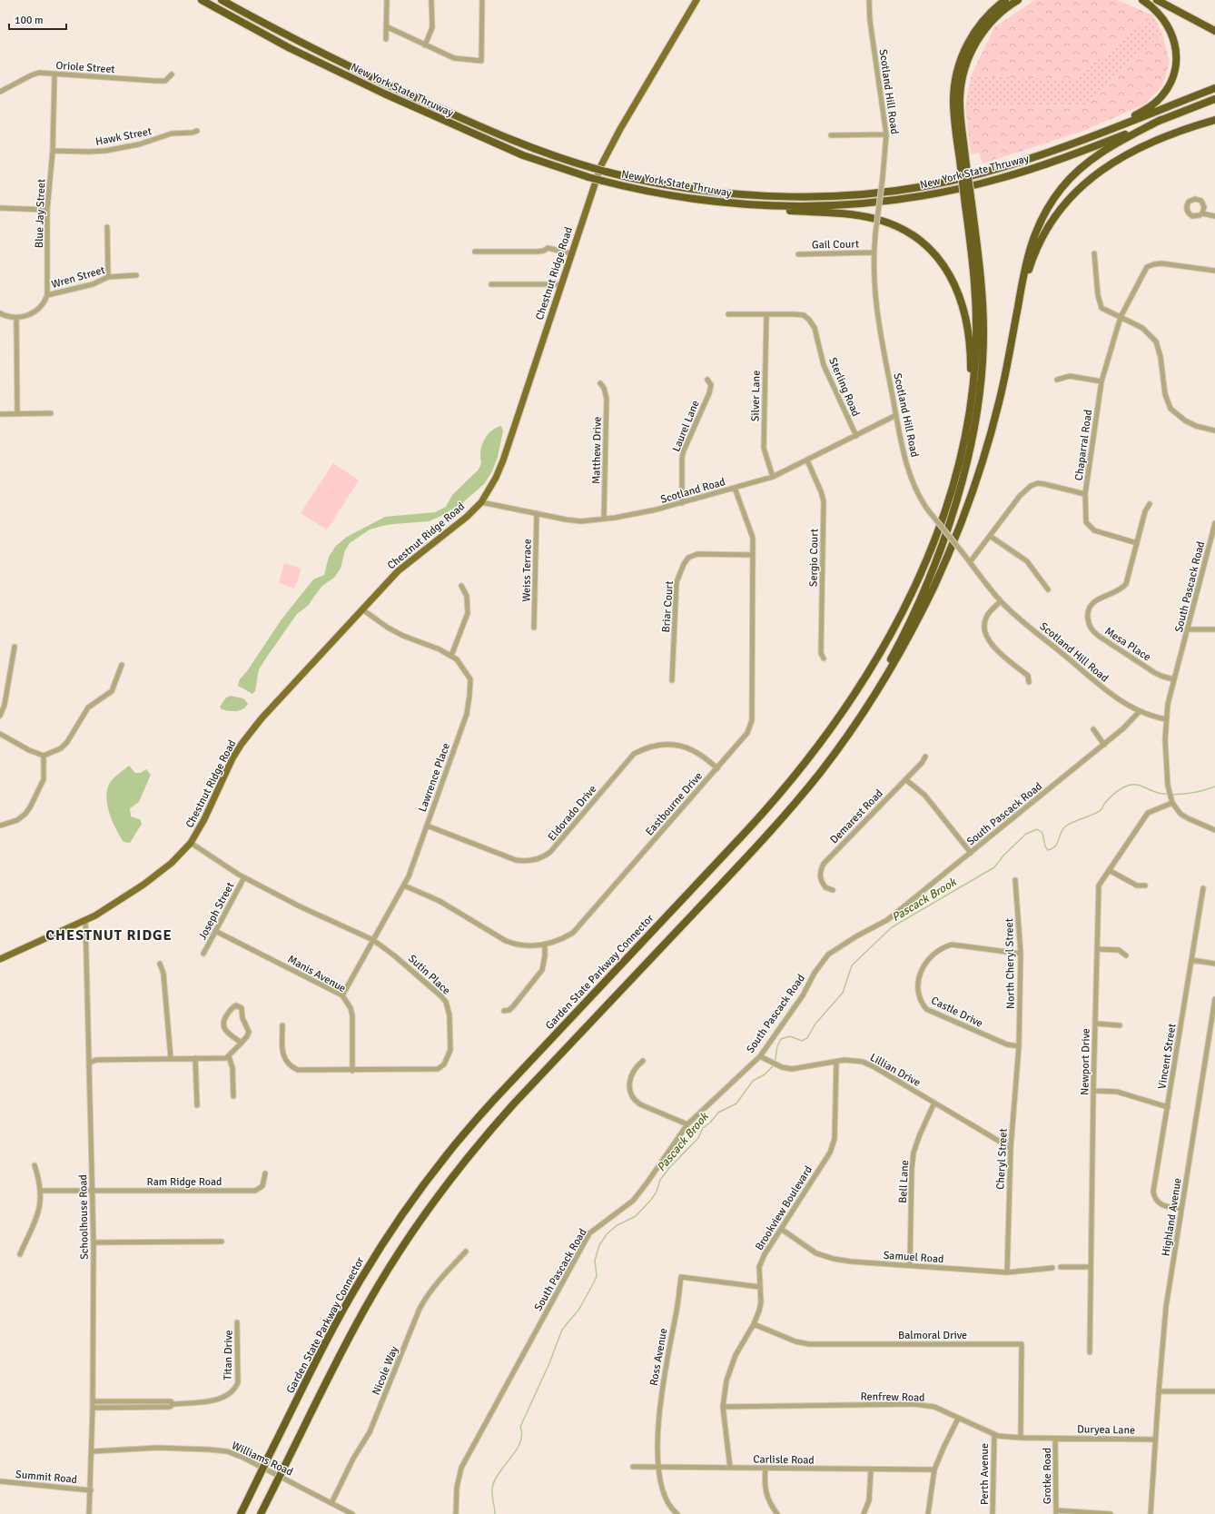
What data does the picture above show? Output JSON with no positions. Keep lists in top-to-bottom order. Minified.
{"streets":{"highway":["New York State Thruway","Garden State Parkway Connector"],"main road":["Chestnut Ridge Road"],"street":["Oriole Street","Scotland Hill Road","Hawk Street","Blue Jay Street","Gail Court","Wren Street","Sterling Road","Silver Lane","Laurel Lane","Chaparral Road","Matthew Drive","Scotland Road","Sergio Court","Weiss Terrace","South Pascack Road","Briar Court","Mesa Place","Lawrence Place","Eastbourne Drive","Eldorado Drive","Demarest Road","Joseph Street","North Cheryl Street","Manis Avenue","Sutin Place","Castle Drive","Vincent Street","Newport Drive","Lillian Drive","Cheryl Street","Ram Ridge Road","Bell Lane","Brookview Boulevard","Schoolhouse Road","Highland Avenue","Samuel Road","Balmoral Drive","Titan Drive","Ross Avenue","Nicole Way","Renfrew Road","Duryea Lane","Williams Road","Carlisle Road","Perth Avenue","Grotke Road","Summit Road"]},"crossings":[["Oriole Street","Blue Jay Street"],["Scotland Hill Road","Gail Court"],["Scotland Hill Road","Scotland Road"],["Scotland Hill Road","South Pascack Road"],["Hawk Street","Blue Jay Street"],["Blue Jay Street","Wren Street"],["Chestnut Ridge Road","Scotland Road"],["Chestnut Ridge Road","Lawrence Place"],["Chestnut Ridge Road","Sutin Place"],["Chestnut Ridge Road","Schoolhouse Road"],["Sterling Road","Silver Lane"],["Sterling Road","Scotland Road"],["Silver Lane","Scotland Road"],["Laurel Lane","Scotland Road"],["Chaparral Road","Mesa Place"],["Matthew Drive","Scotland Road"],["Scotland Road","Sergio Court"],["Scotland Road","Weiss Terrace"],["Scotland Road","Eastbourne Drive"],["South Pascack Road","Mesa Place"],["South Pascack Road","Newport Drive"],["South Pascack Road","Lillian Drive"],["Briar Court","Eastbourne Drive"],["Lawrence Place","Eastbourne Drive"],["Lawrence Place","Eldorado Drive"],["Lawrence Place","Manis Avenue"],["Lawrence Place","Sutin Place"],["Eastbourne Drive","Eldorado Drive"],["Joseph Street","Manis Avenue"],["Joseph Street","Sutin Place"],["North Cheryl Street","Castle Drive"],["North Cheryl Street","Cheryl Street"],["Manis Avenue","Sutin Place"],["Castle Drive","Cheryl Street"],["Vincent Street","Highland Avenue"],["Lillian Drive","Cheryl Street"],["Lillian Drive","Bell Lane"],["Lillian Drive","Brookview Boulevard"],["Cheryl Street","Samuel Road"],["Ram Ridge Road","Schoolhouse Road"],["Bell Lane","Samuel Road"],["Brookview Boulevard","Samuel Road"],["Brookview Boulevard","Balmoral Drive"],["Brookview Boulevard","Ross Avenue"],["Brookview Boulevard","Renfrew Road"],["Brookview Boulevard","Carlisle Road"],["Schoolhouse Road","Titan Drive"],["Schoolhouse Road","Williams Road"],["Schoolhouse Road","Summit Road"],["Highland Avenue","Duryea Lane"],["Balmoral Drive","Renfrew Road"],["Ross Avenue","Carlisle Road"],["Nicole Way","Williams Road"],["Renfrew Road","Duryea Lane"],["Renfrew Road","Perth Avenue"],["Renfrew Road","Grotke Road"],["Duryea Lane","Grotke Road"]],"districts":["CHESTNUT RIDGE"],"water":["Pascack Brook"],"scale_bar":"100 m"}
